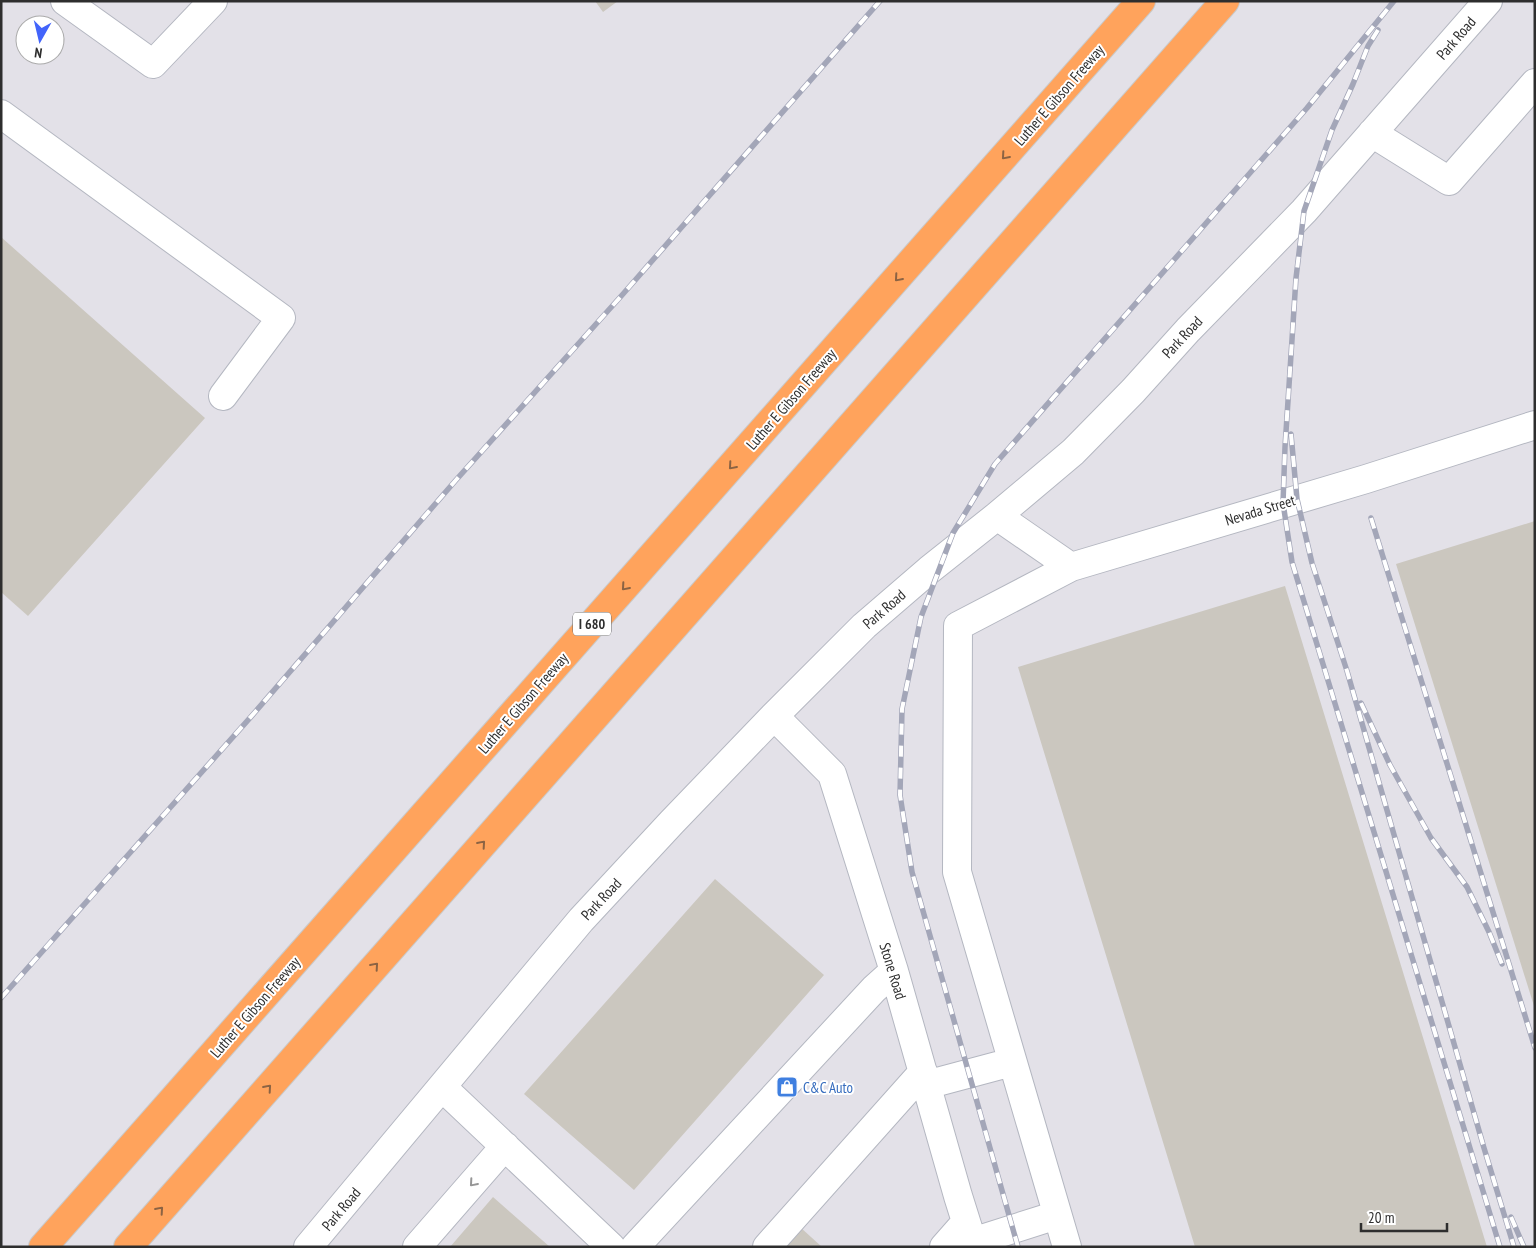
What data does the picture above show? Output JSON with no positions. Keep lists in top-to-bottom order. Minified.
{"streets":{"highway":["Luther E Gibson Freeway","I 680"],"street":["Park Road","Nevada Street","Stone Road"]},"crossings":[["Park Road","Stone Road"]],"places":{"shop":["C&C Auto"]},"scale_bar":"20 m","north":"bottom"}
